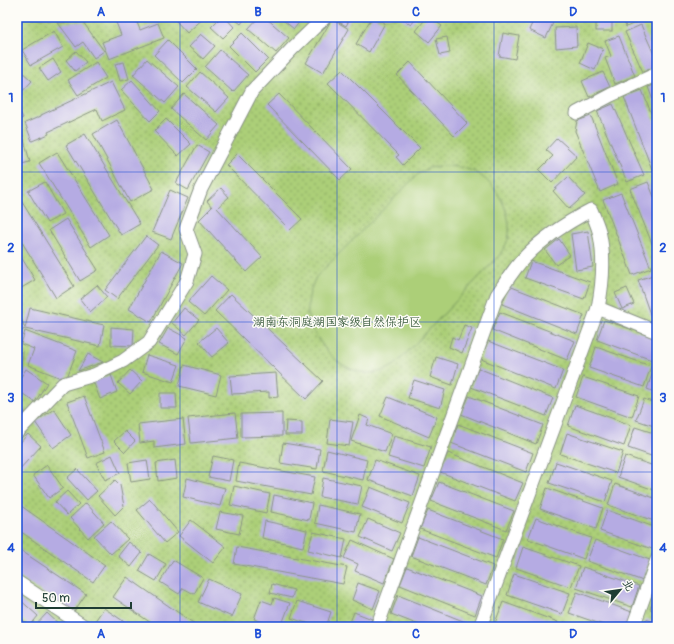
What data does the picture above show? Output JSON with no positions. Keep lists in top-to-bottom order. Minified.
{"parks":["湖南东洞庭湖国家级自然保护区"],"scale_bar":"50 m","north":"top right","grid":{"columns":["A","B","C","D"],"rows":["1","2","3","4"]}}
